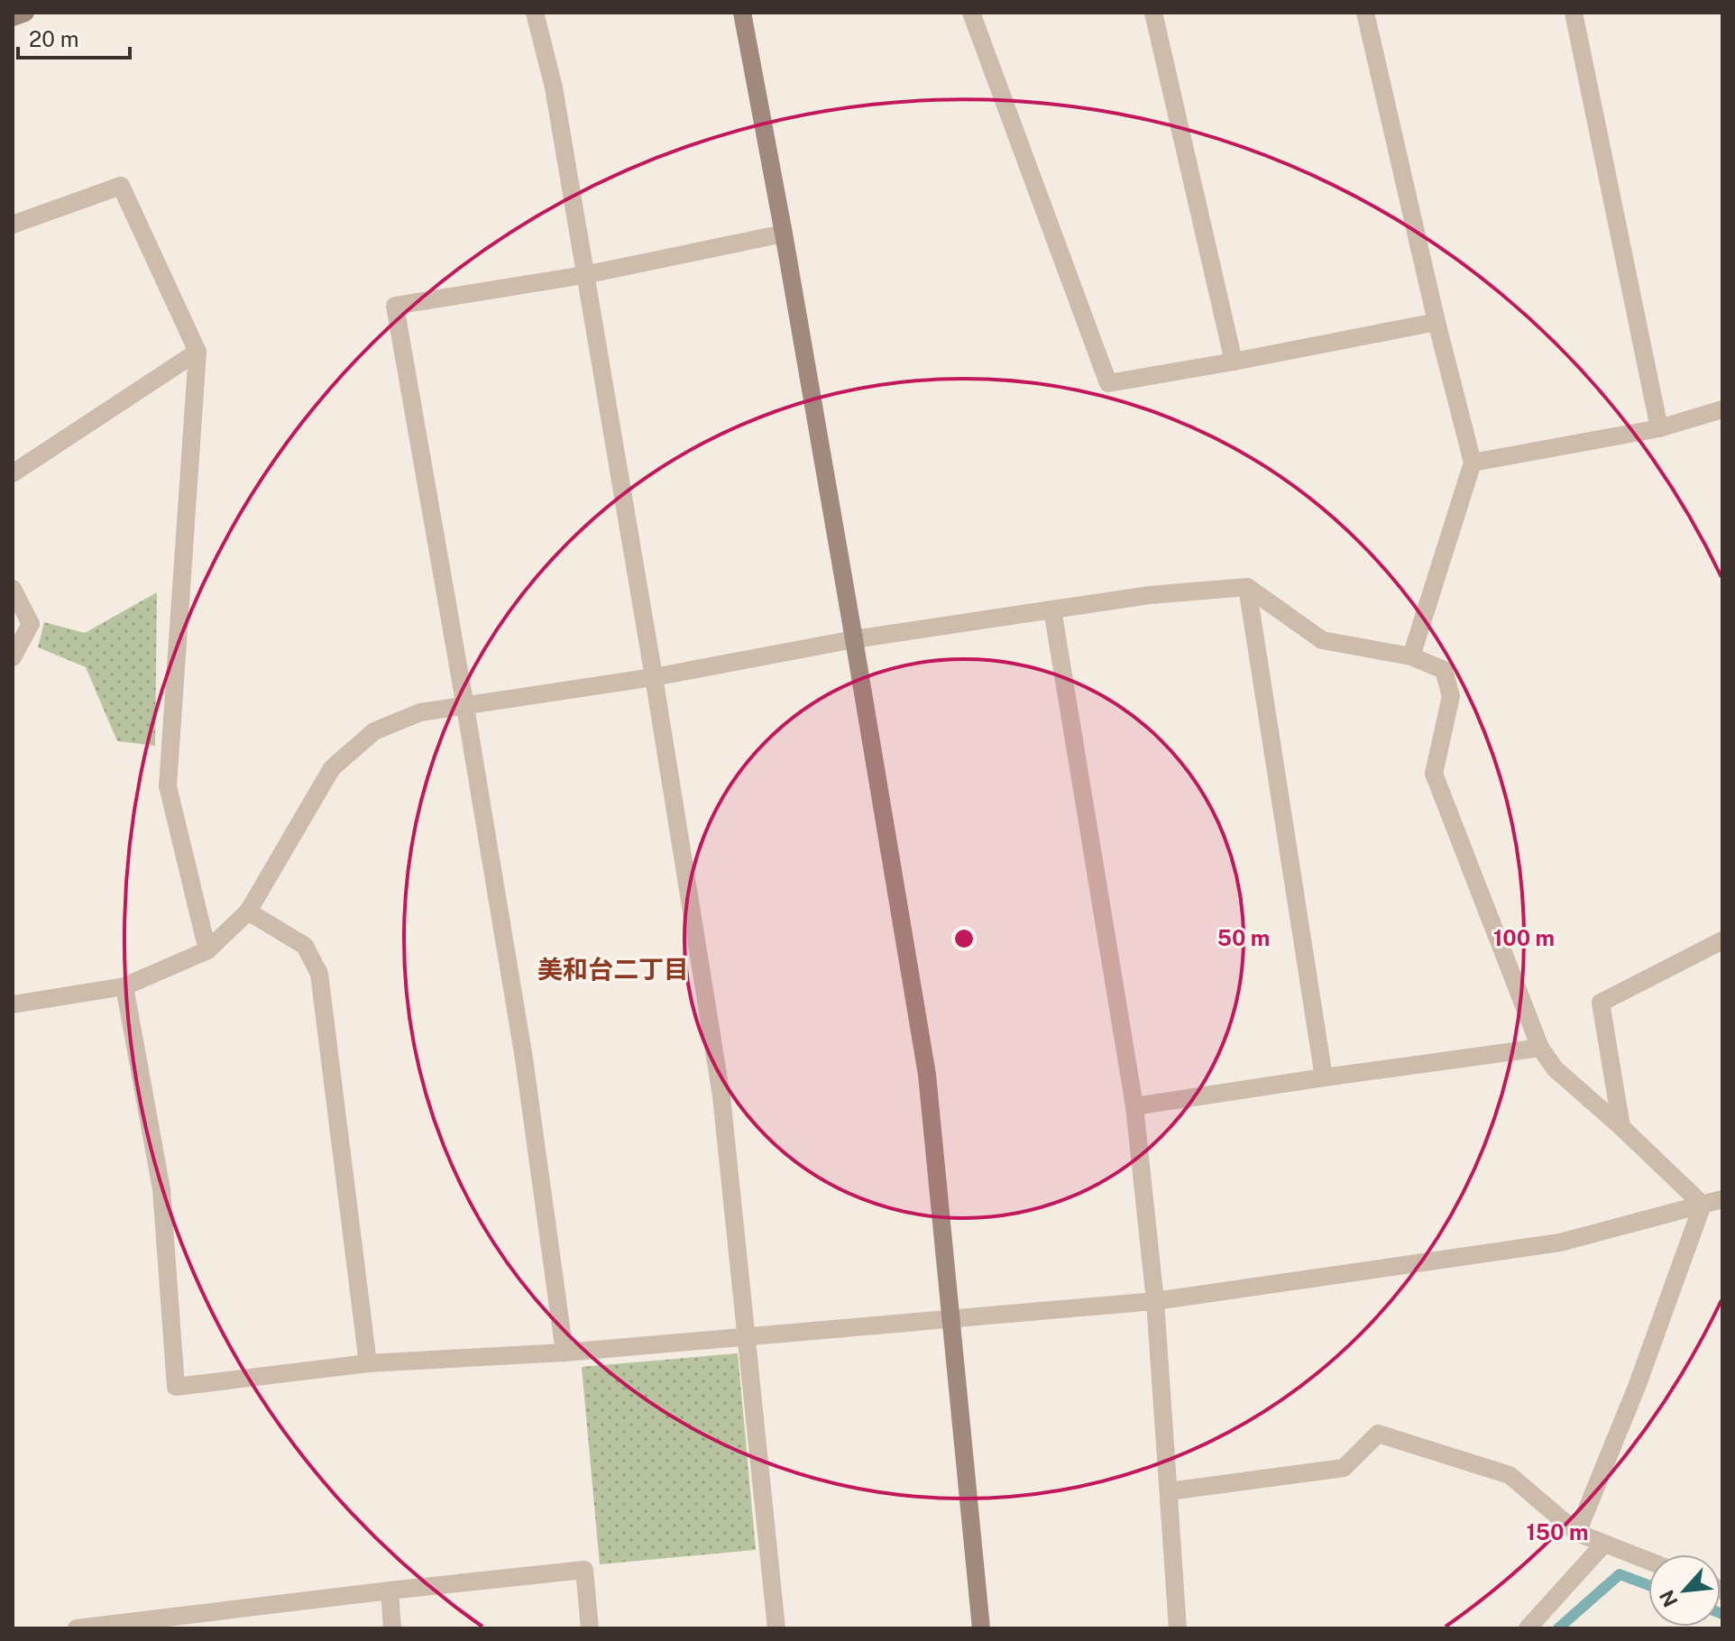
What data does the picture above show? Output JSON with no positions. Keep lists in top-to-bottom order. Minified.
{"districts":["美和台二丁目"],"scale_bar":"20 m","north":"bottom left","rings":["50 m","100 m","150 m"]}
